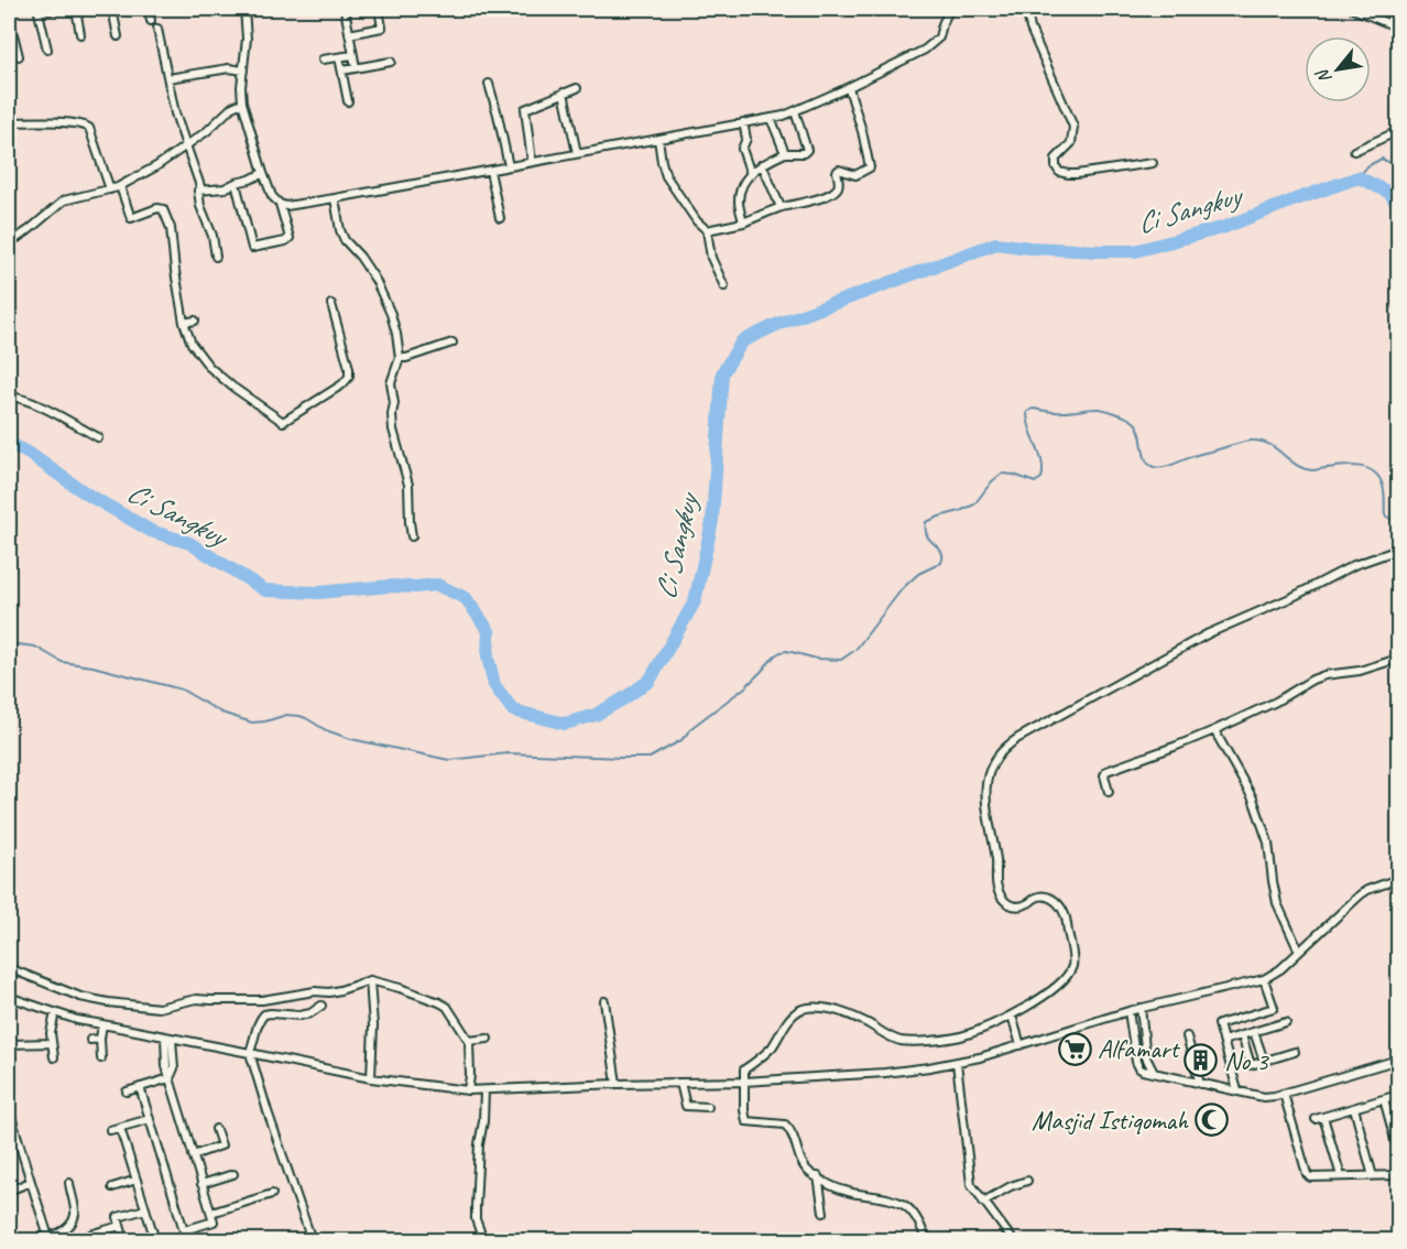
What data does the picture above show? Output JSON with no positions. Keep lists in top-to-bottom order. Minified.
{"water":["Ci Sangkuy"],"places":{"supermarket":["Alfamart"],"building":["No 3"],"mosque":["Masjid Istiqomah"]},"north":"bottom left"}
